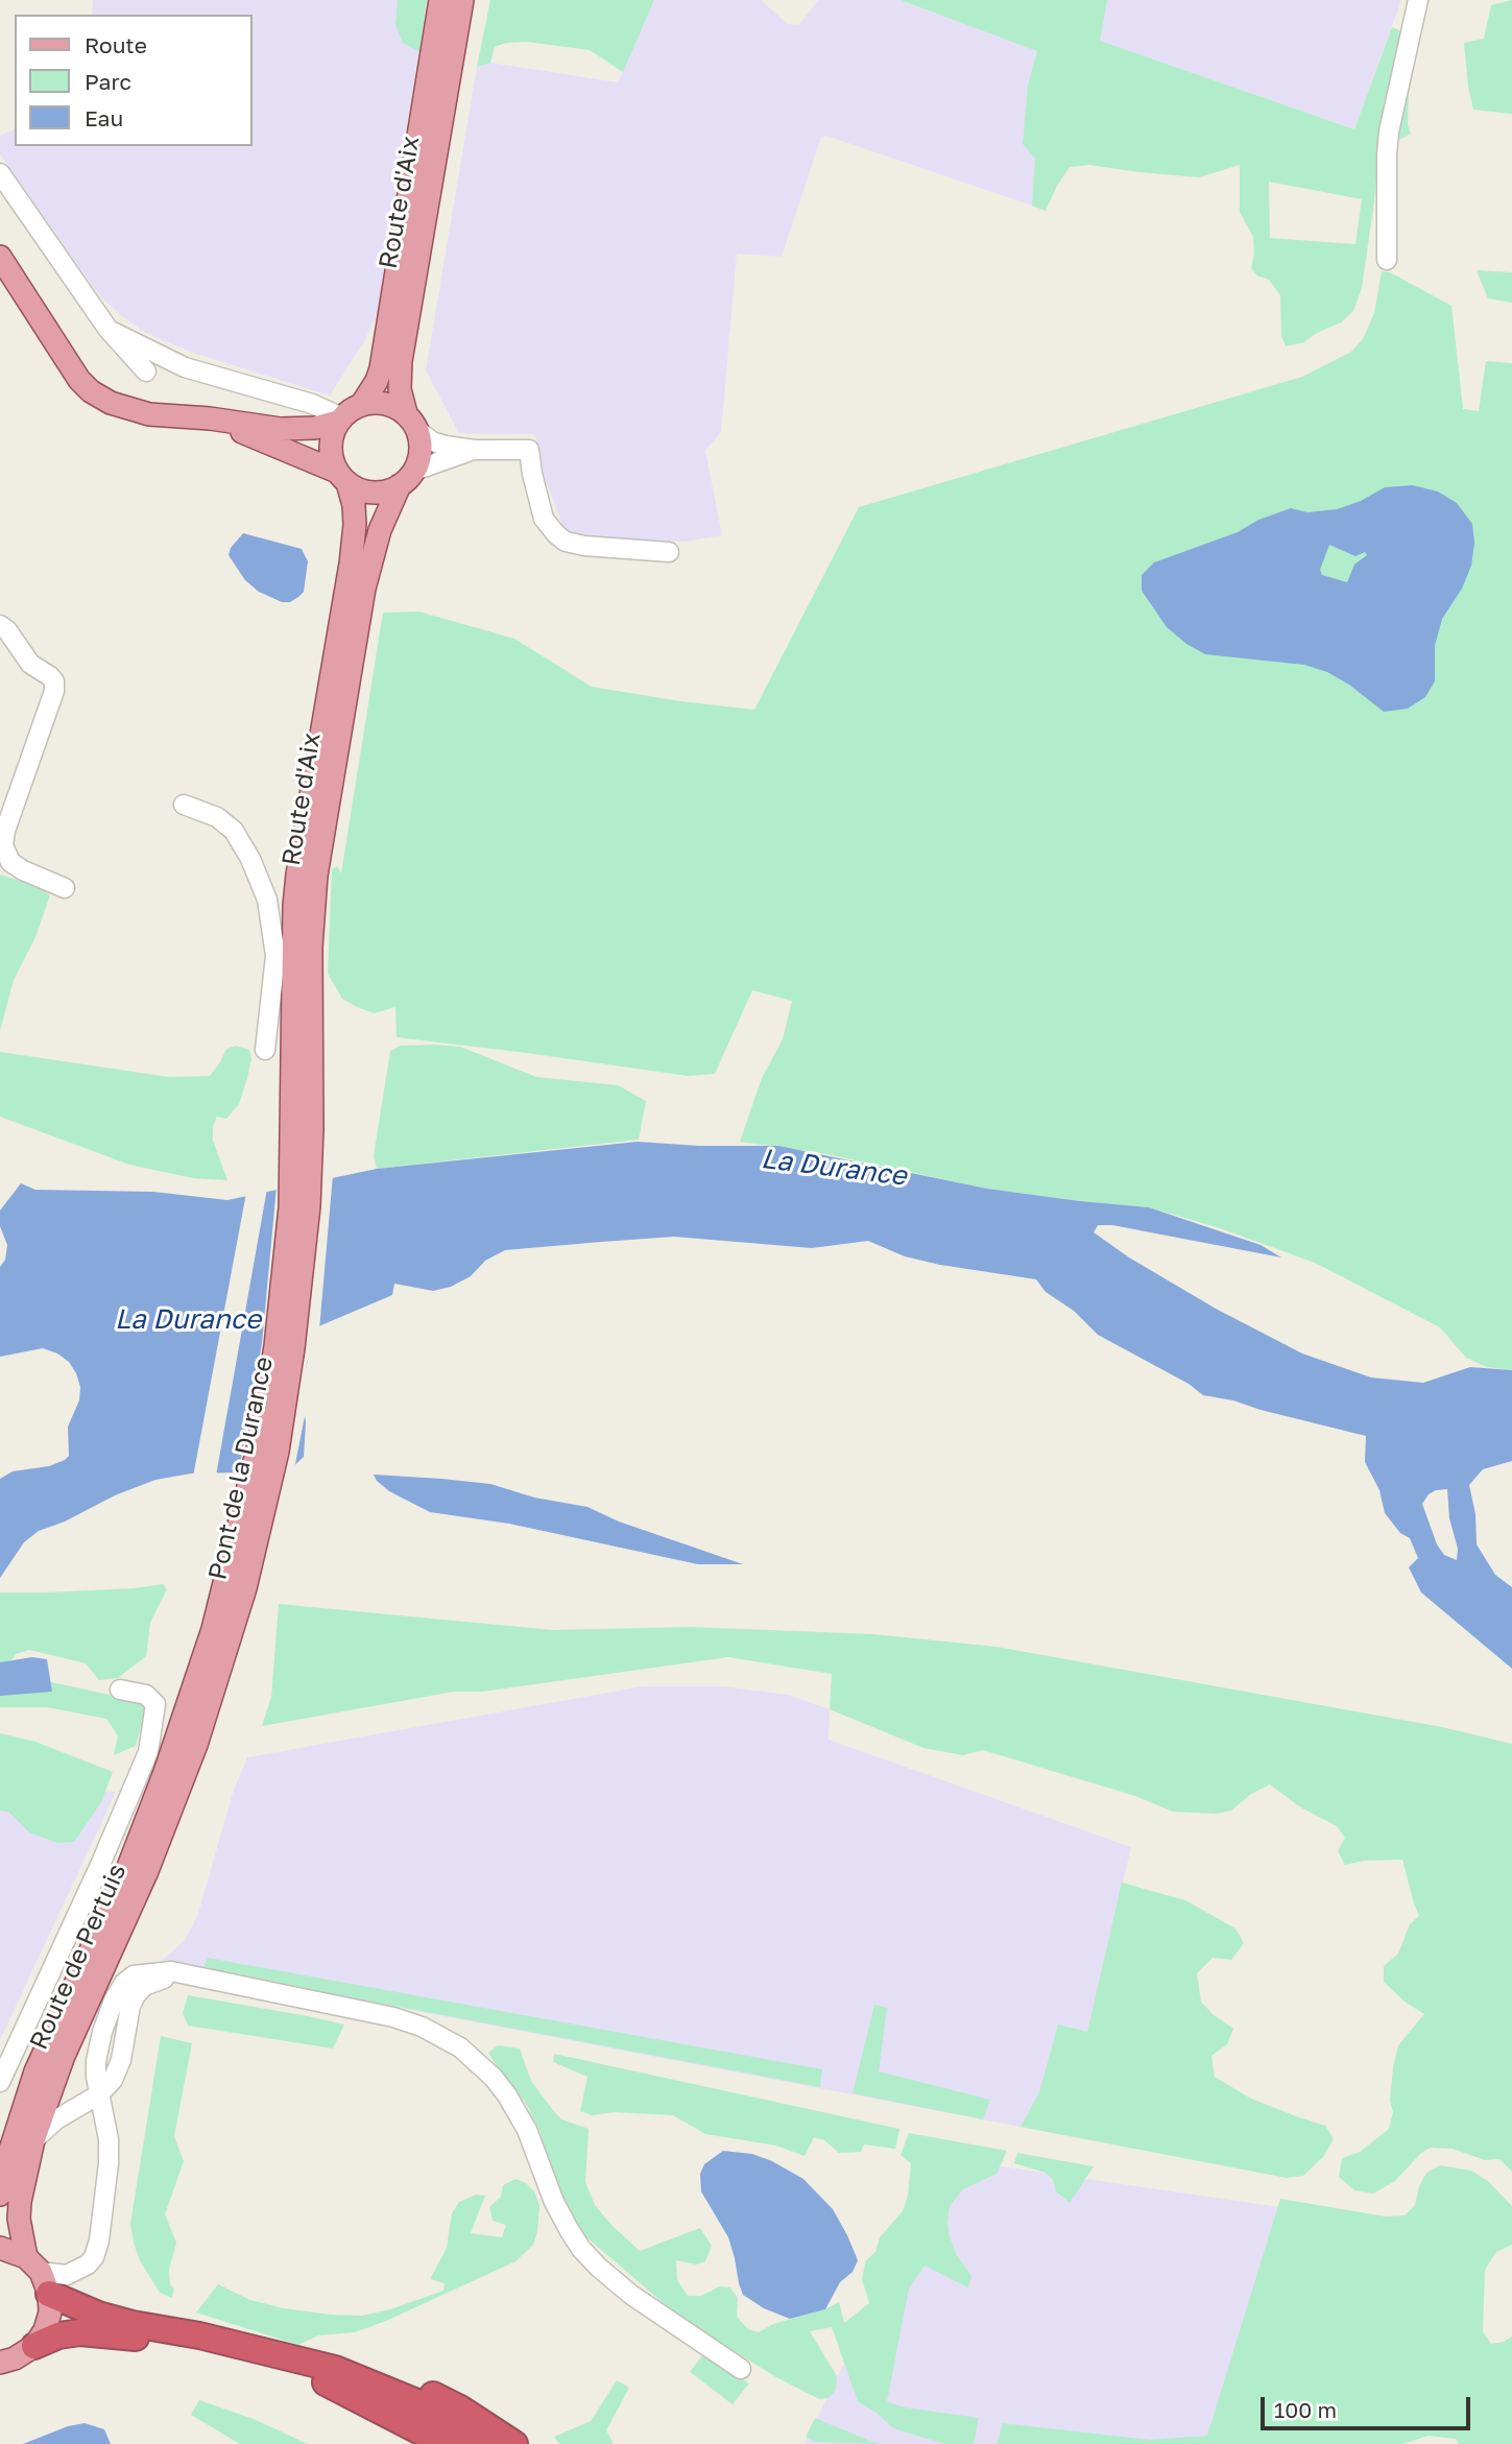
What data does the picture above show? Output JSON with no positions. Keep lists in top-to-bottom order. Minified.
{"streets":{"main road":["Route d'Aix","Pont de la Durance","Route de Pertuis"]},"crossings":[["Route d'Aix","Pont de la Durance"],["Pont de la Durance","Route de Pertuis"]],"water":["La Durance"],"legend":["Route","Parc","Eau"],"scale_bar":"100 m"}
